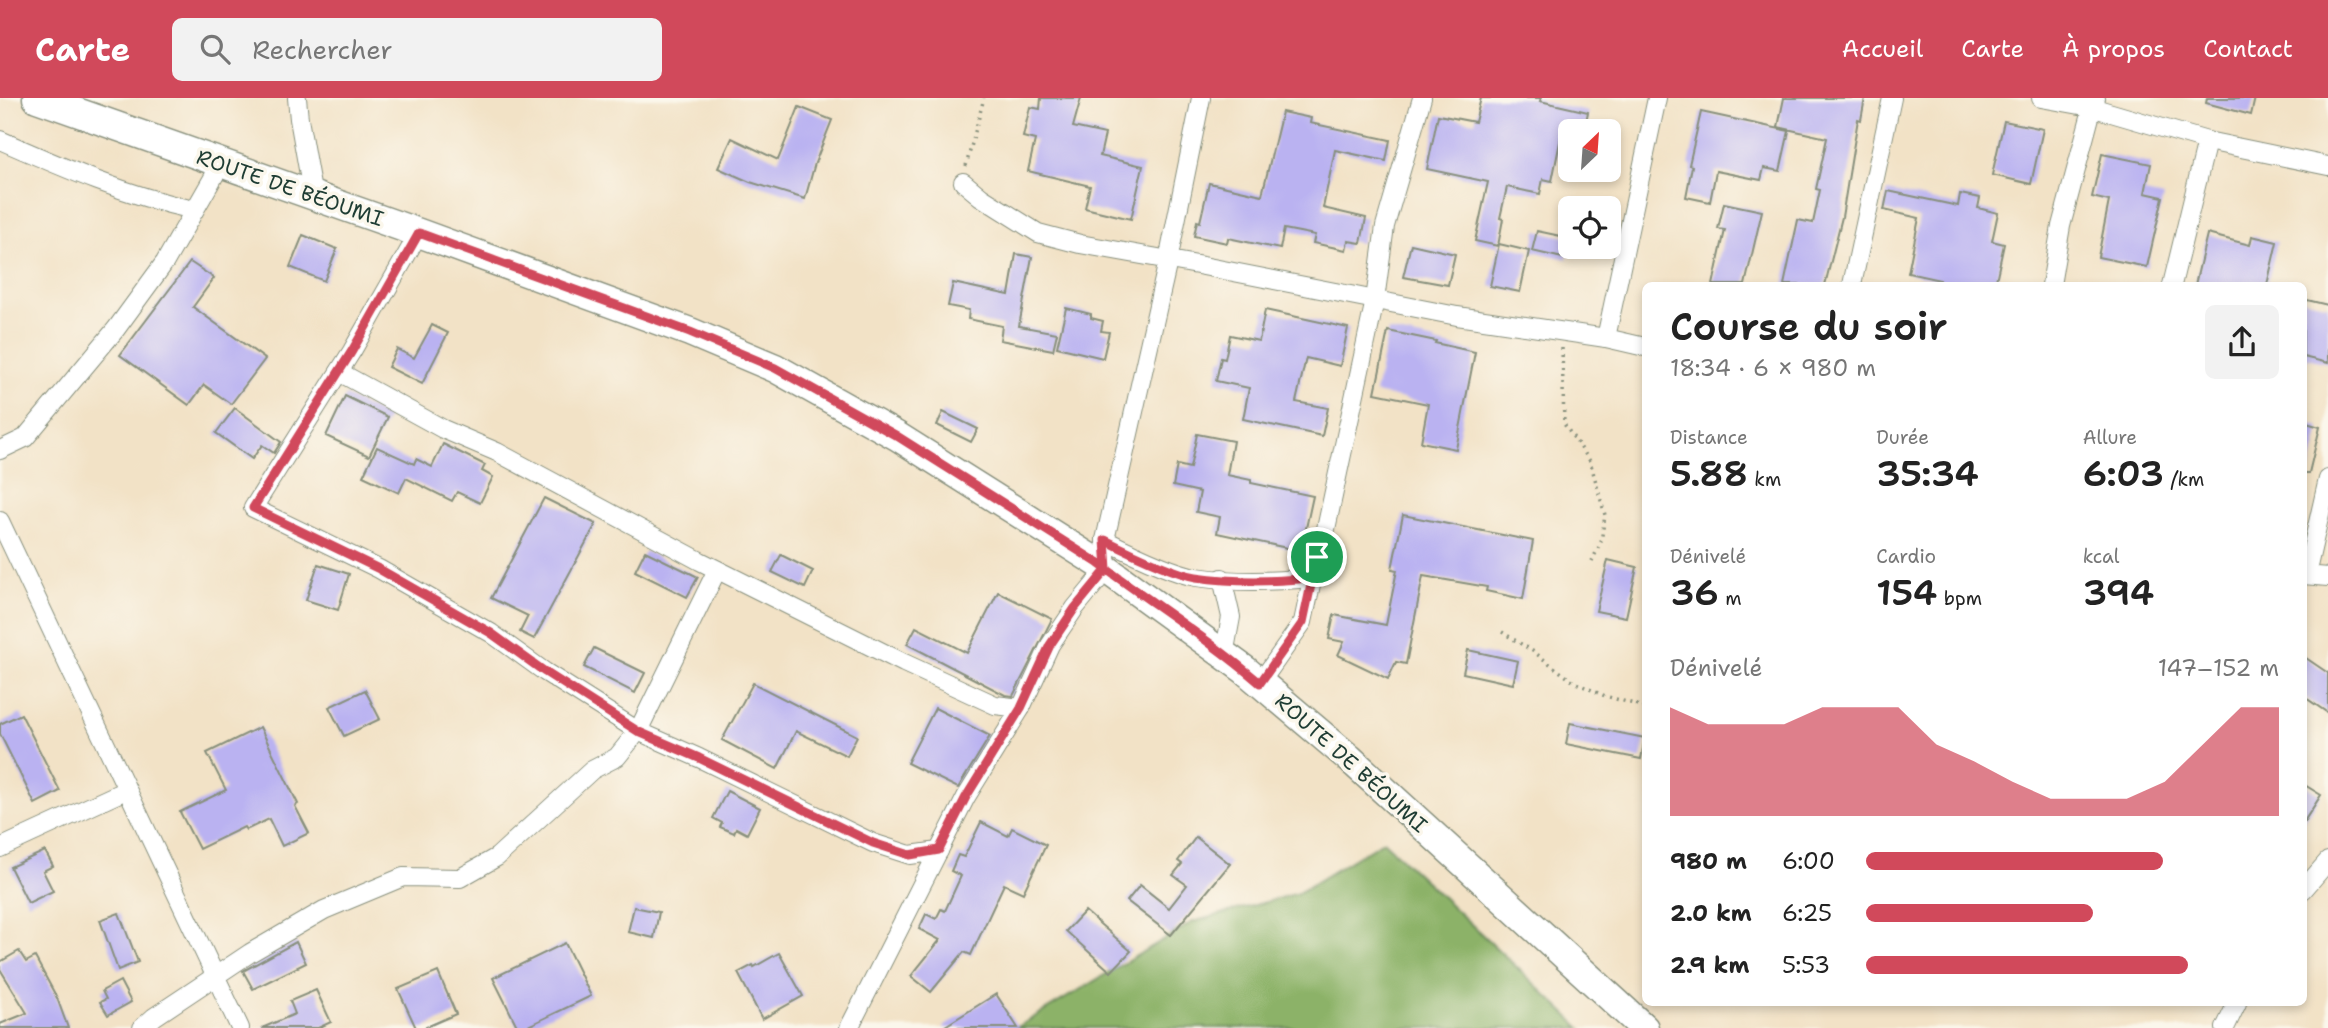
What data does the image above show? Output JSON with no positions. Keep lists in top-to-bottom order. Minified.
{"streets":{"main road":["ROUTE DE BÉOUMI"]},"north":"top right","page":{"header":"Carte","search":"Rechercher","nav":["Accueil","Carte","À propos","Contact"],"heading":["Course du soir","18:34 · 6 × 980 m"],"stats":[["Distance","5.88 km"],["Durée","35:34"],["Allure","6:03 /km"],["Dénivelé","36 m"],["Cardio","154 bpm"],["kcal","394"]],"chart":["Dénivelé","147–152 m"],"list":[{"name":"980 m","note":"6:00"},{"name":"2.0 km","note":"6:25"},{"name":"2.9 km","note":"5:53"}]}}
